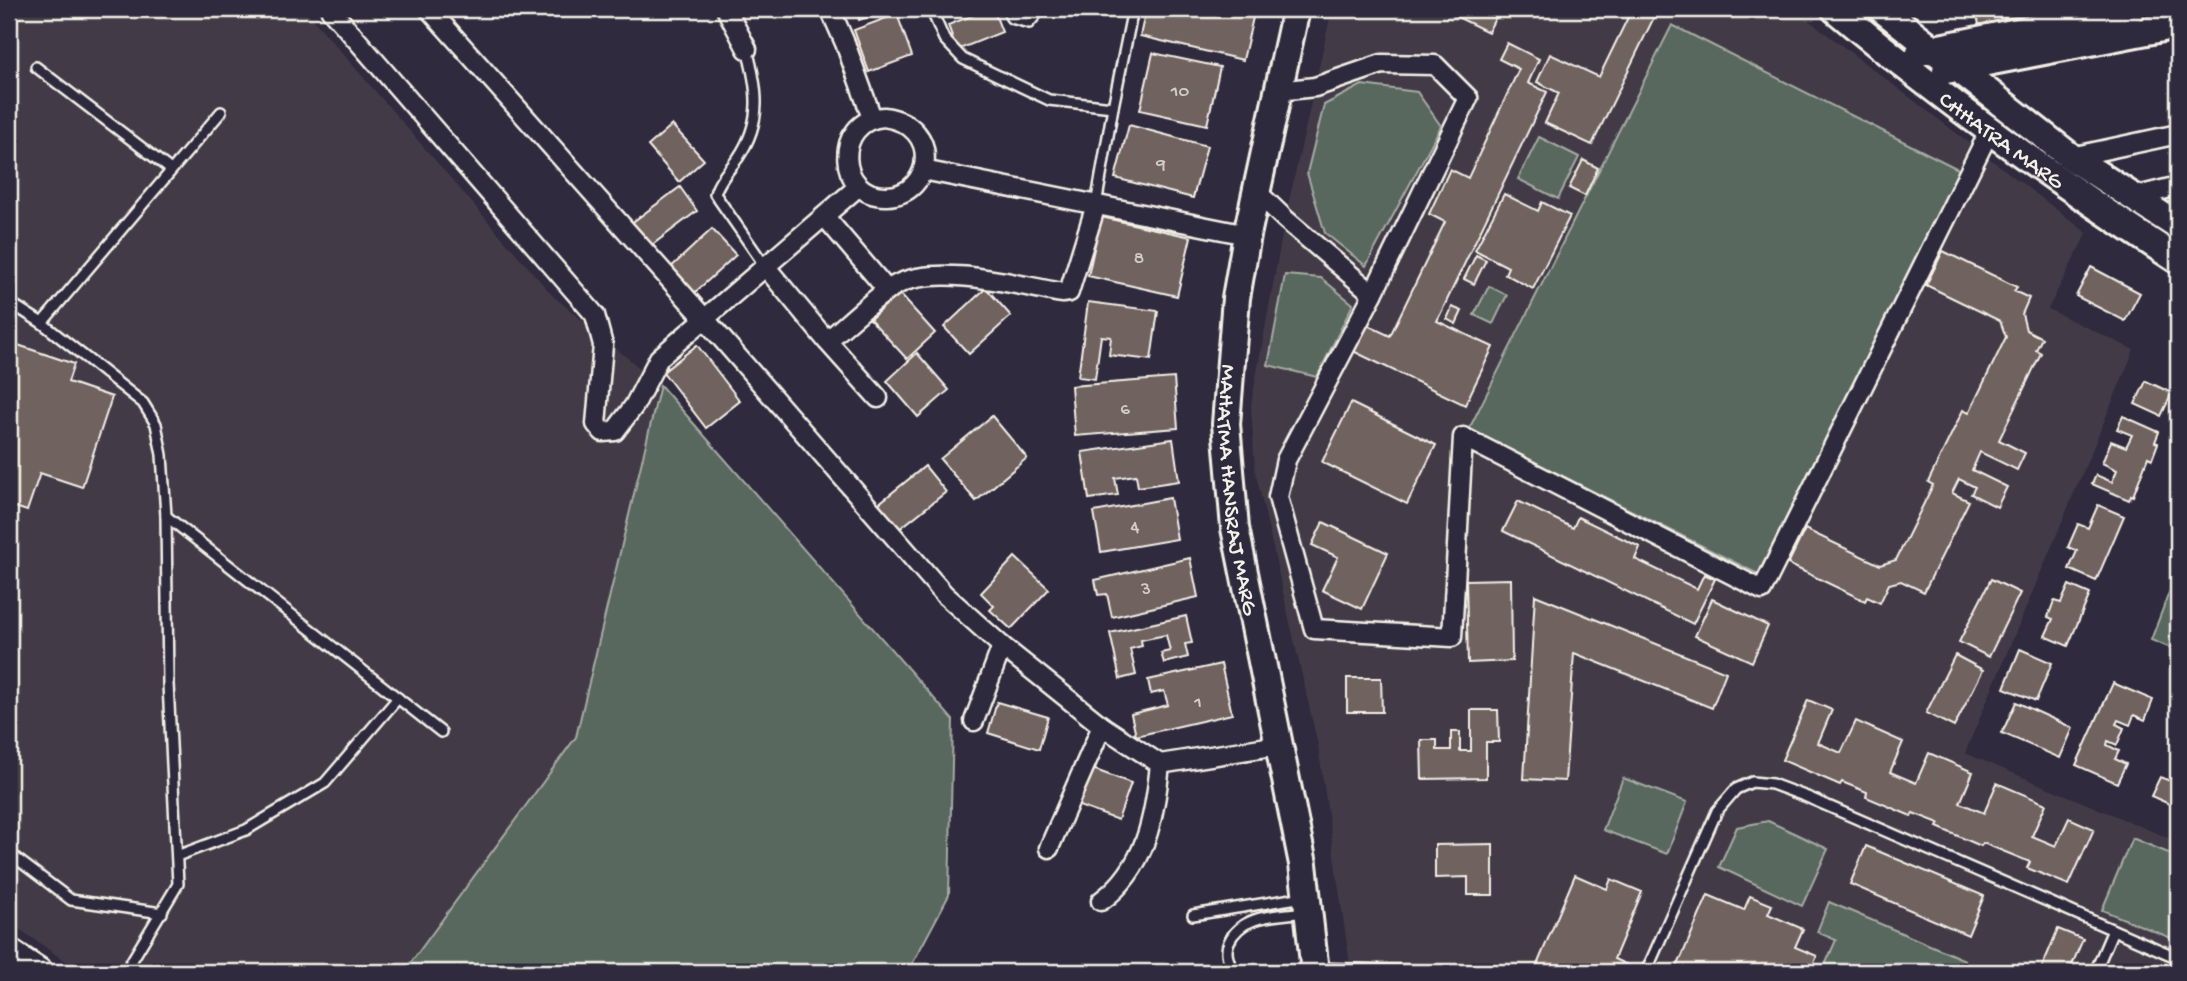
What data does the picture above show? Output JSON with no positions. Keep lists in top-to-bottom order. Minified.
{"streets":{"street":["CHHATRA MARG","MAHATMA HANSRAJ MARG"]},"house_numbers":["10","9","8","6","4","3","1"]}
